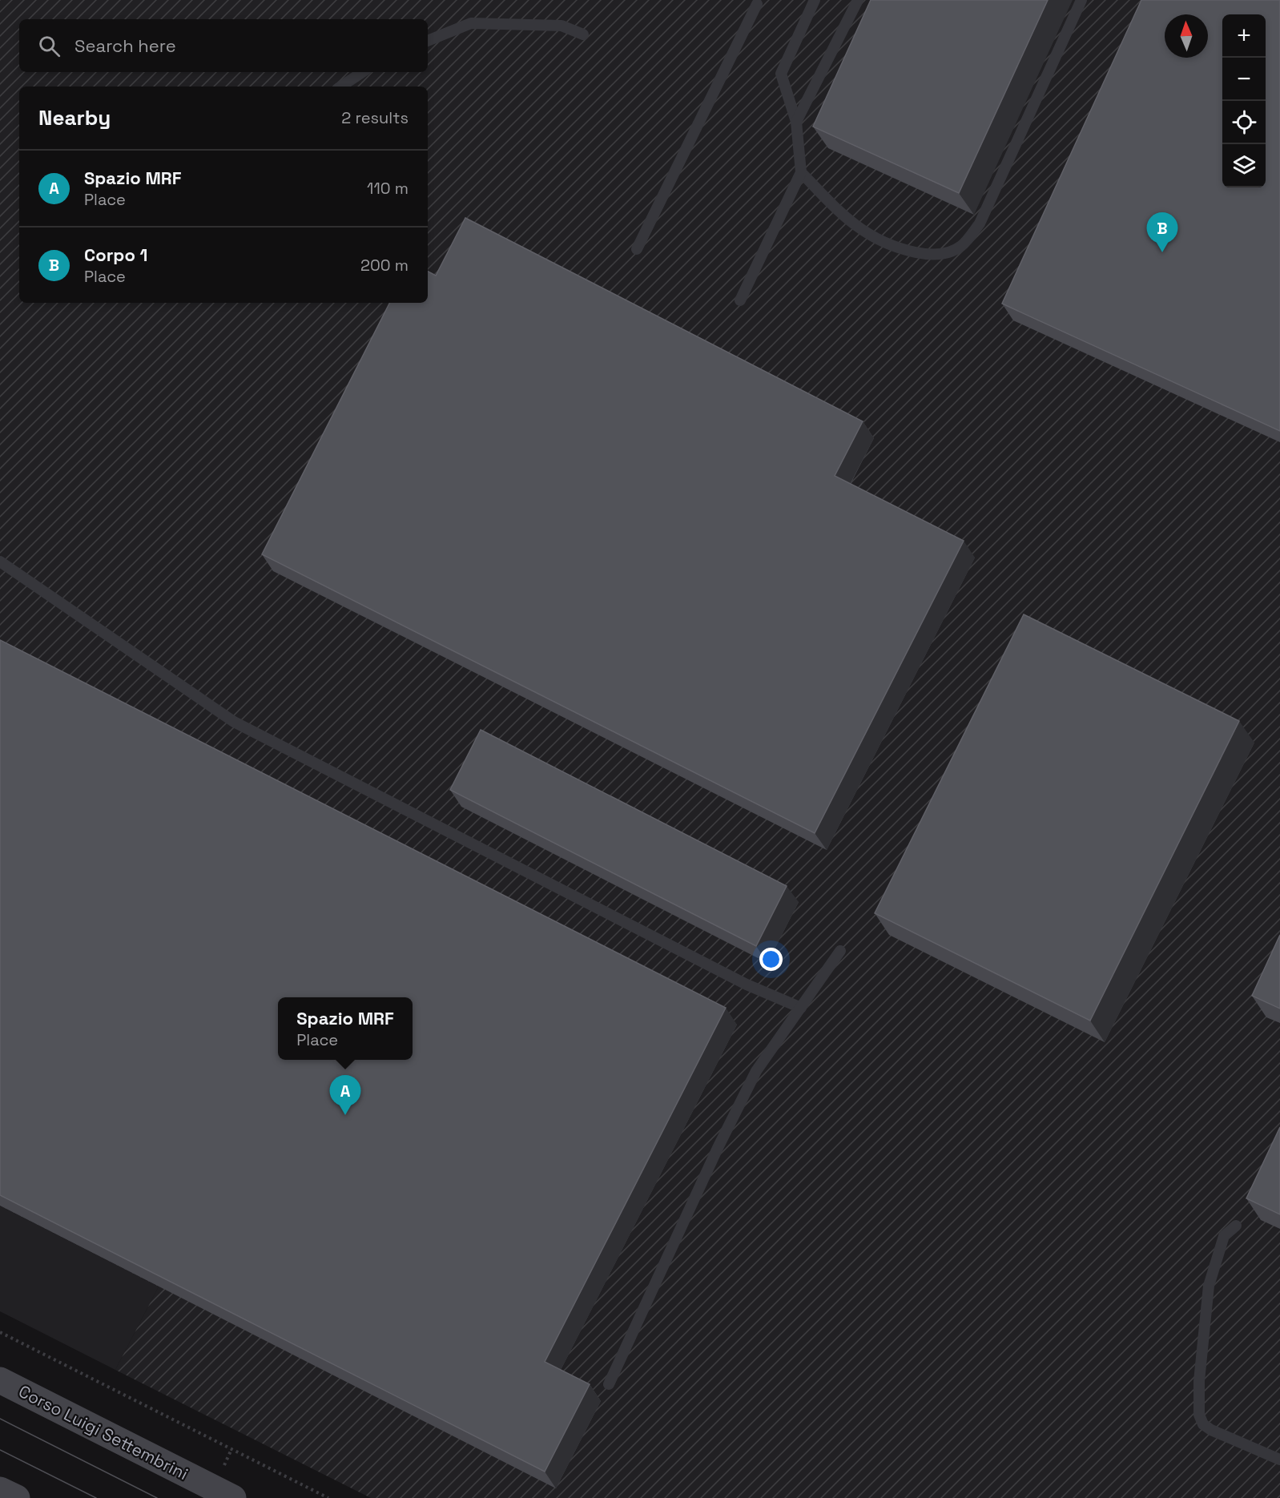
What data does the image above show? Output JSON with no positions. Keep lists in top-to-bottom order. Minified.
{"streets":{"main road":["Corso Luigi Settembrini"]},"north":"top","page":{"map_buttons":["+","−"],"search":"Search here","heading":["Nearby","2 results"],"list":[{"mark":"A","name":"Spazio MRF","note":"Place","value":"110 m"},{"mark":"B","name":"Corpo 1","note":"Place","value":"200 m"}],"pins":["B","A"],"popup":["Spazio MRF","Place"]}}
